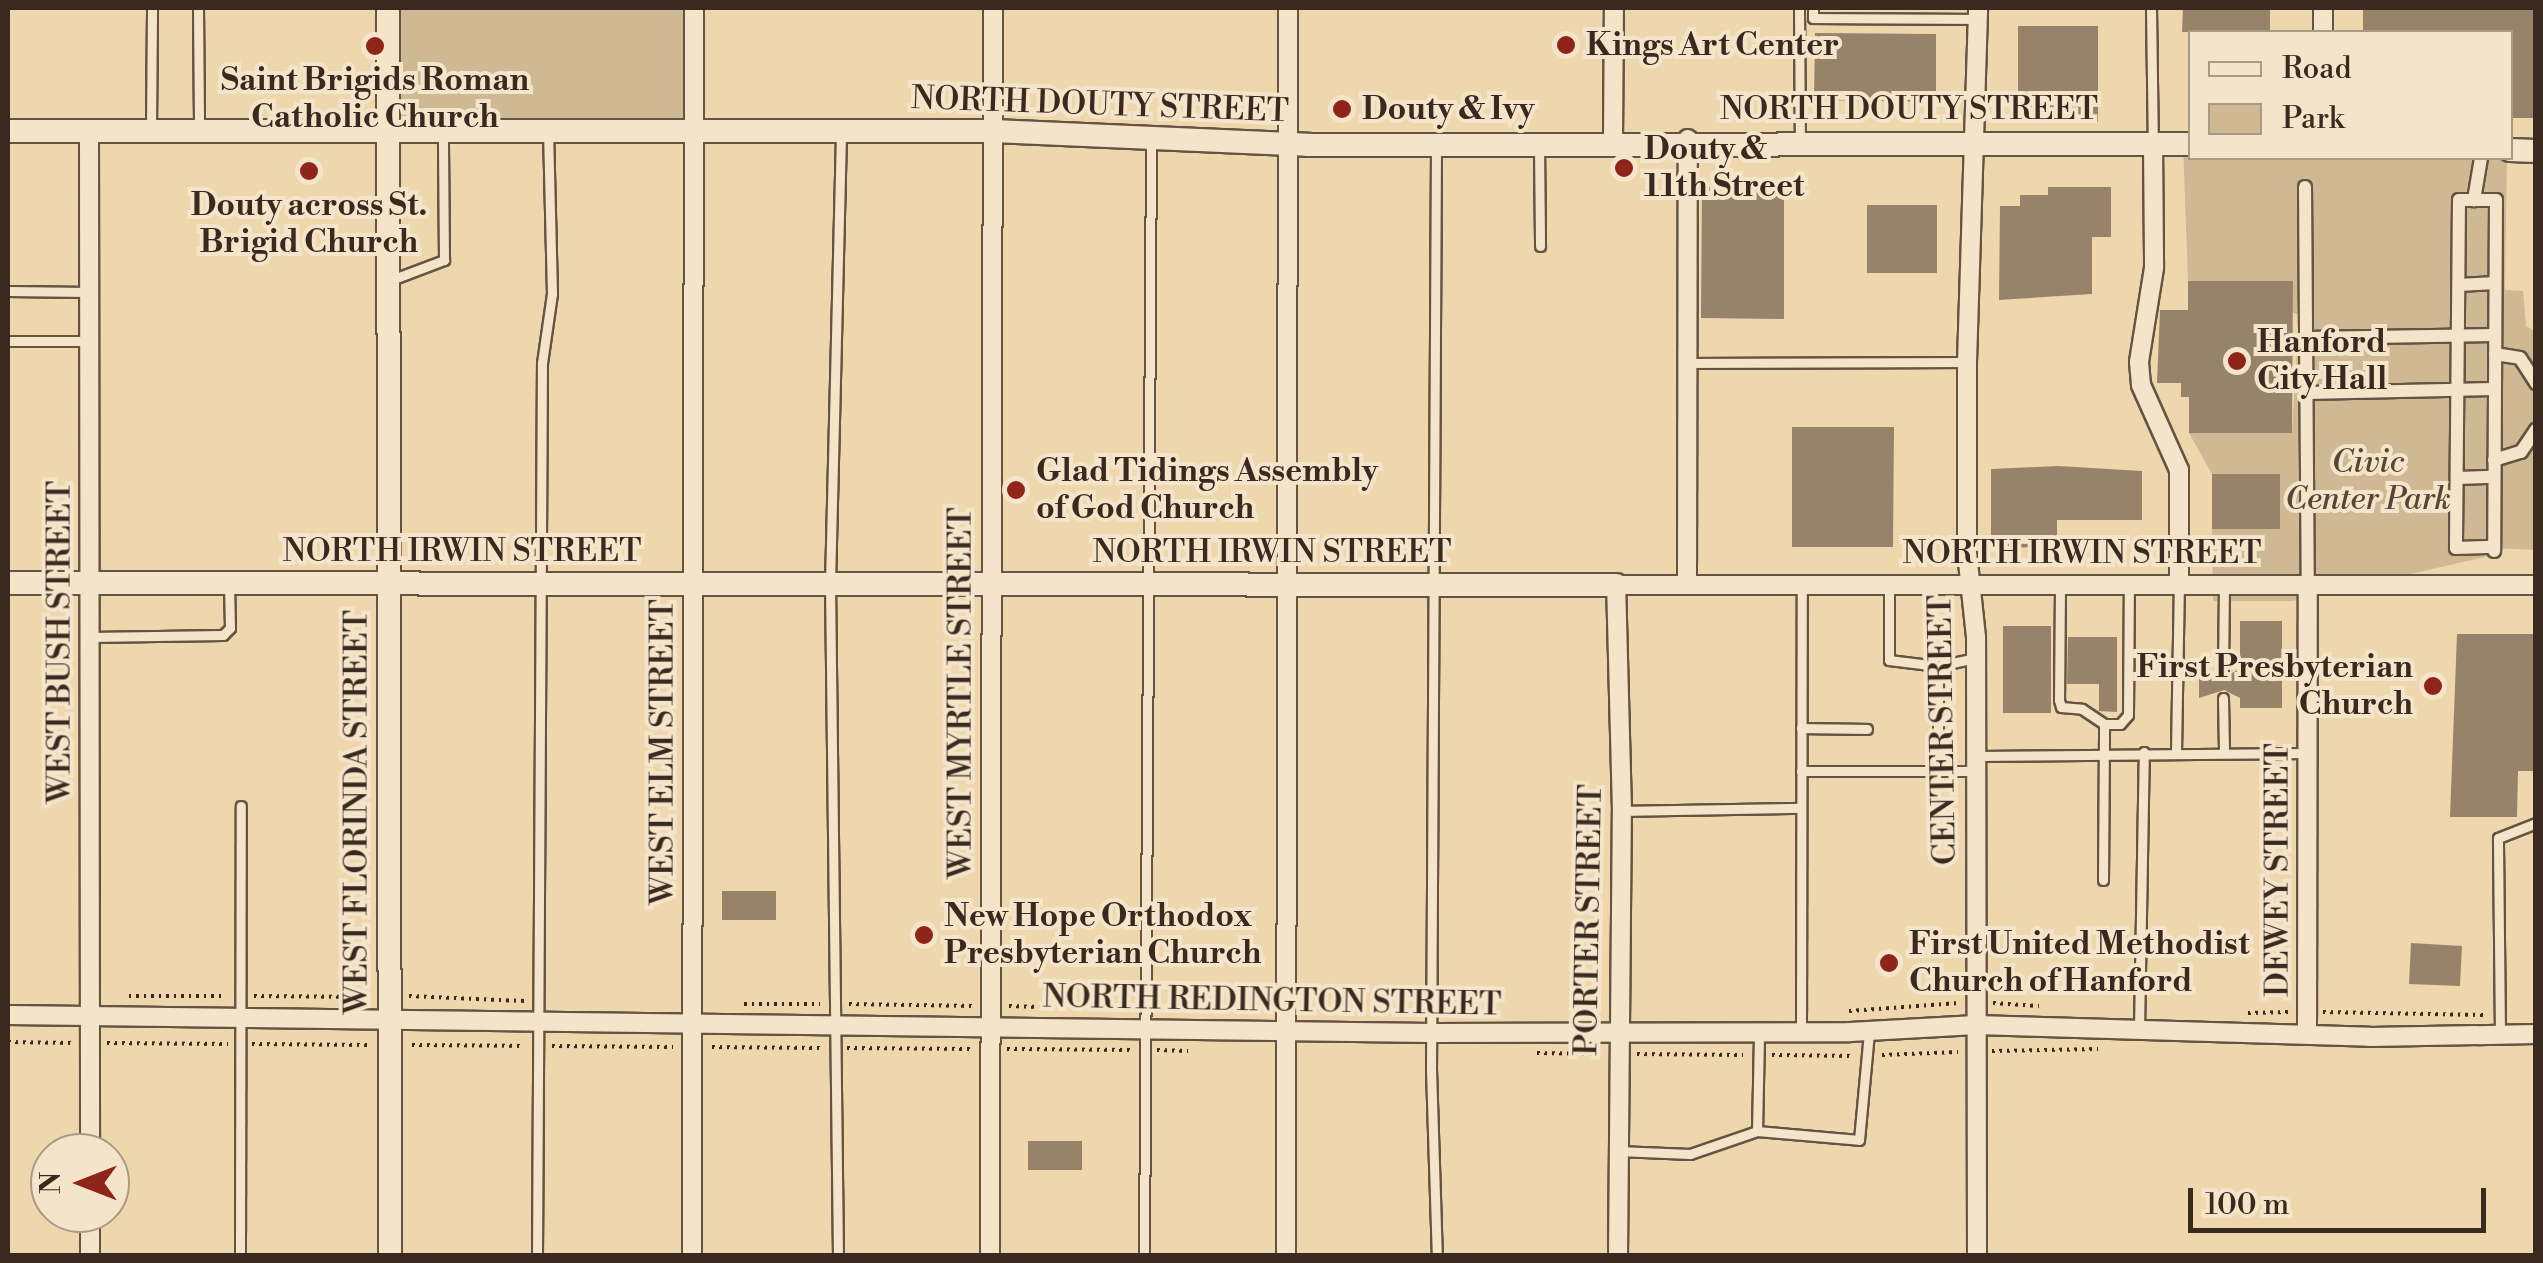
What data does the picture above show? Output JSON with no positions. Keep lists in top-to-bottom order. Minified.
{"streets":{"street":["NORTH DOUTY STREET","NORTH IRWIN STREET","WEST BUSH STREET","WEST MYRTLE STREET","CENTER STREET","WEST ELM STREET","WEST FLORINDA STREET","DEWEY STREET","PORTER STREET","NORTH REDINGTON STREET"]},"crossings":[["NORTH DOUTY STREET","WEST BUSH STREET"],["NORTH DOUTY STREET","WEST MYRTLE STREET"],["NORTH DOUTY STREET","CENTER STREET"],["NORTH DOUTY STREET","WEST ELM STREET"],["NORTH DOUTY STREET","WEST FLORINDA STREET"],["NORTH IRWIN STREET","WEST BUSH STREET"],["NORTH IRWIN STREET","WEST MYRTLE STREET"],["NORTH IRWIN STREET","CENTER STREET"],["NORTH IRWIN STREET","WEST ELM STREET"],["NORTH IRWIN STREET","WEST FLORINDA STREET"],["NORTH IRWIN STREET","DEWEY STREET"],["NORTH IRWIN STREET","PORTER STREET"],["WEST BUSH STREET","NORTH REDINGTON STREET"],["WEST MYRTLE STREET","NORTH REDINGTON STREET"],["CENTER STREET","NORTH REDINGTON STREET"],["WEST ELM STREET","NORTH REDINGTON STREET"],["WEST FLORINDA STREET","NORTH REDINGTON STREET"],["DEWEY STREET","NORTH REDINGTON STREET"],["PORTER STREET","NORTH REDINGTON STREET"]],"parks":["Civic Center Park"],"places":["Kings Art Center","Saint Brigids Roman Catholic Church","Douty & Ivy","Douty & 11th Street","Douty across St. Brigid Church","Hanford City Hall","Glad Tidings Assembly of God Church","First Presbyterian Church","New Hope Orthodox Presbyterian Church","First United Methodist Church of Hanford"],"legend":["Road","Park"],"scale_bar":"100 m","north":"left"}
